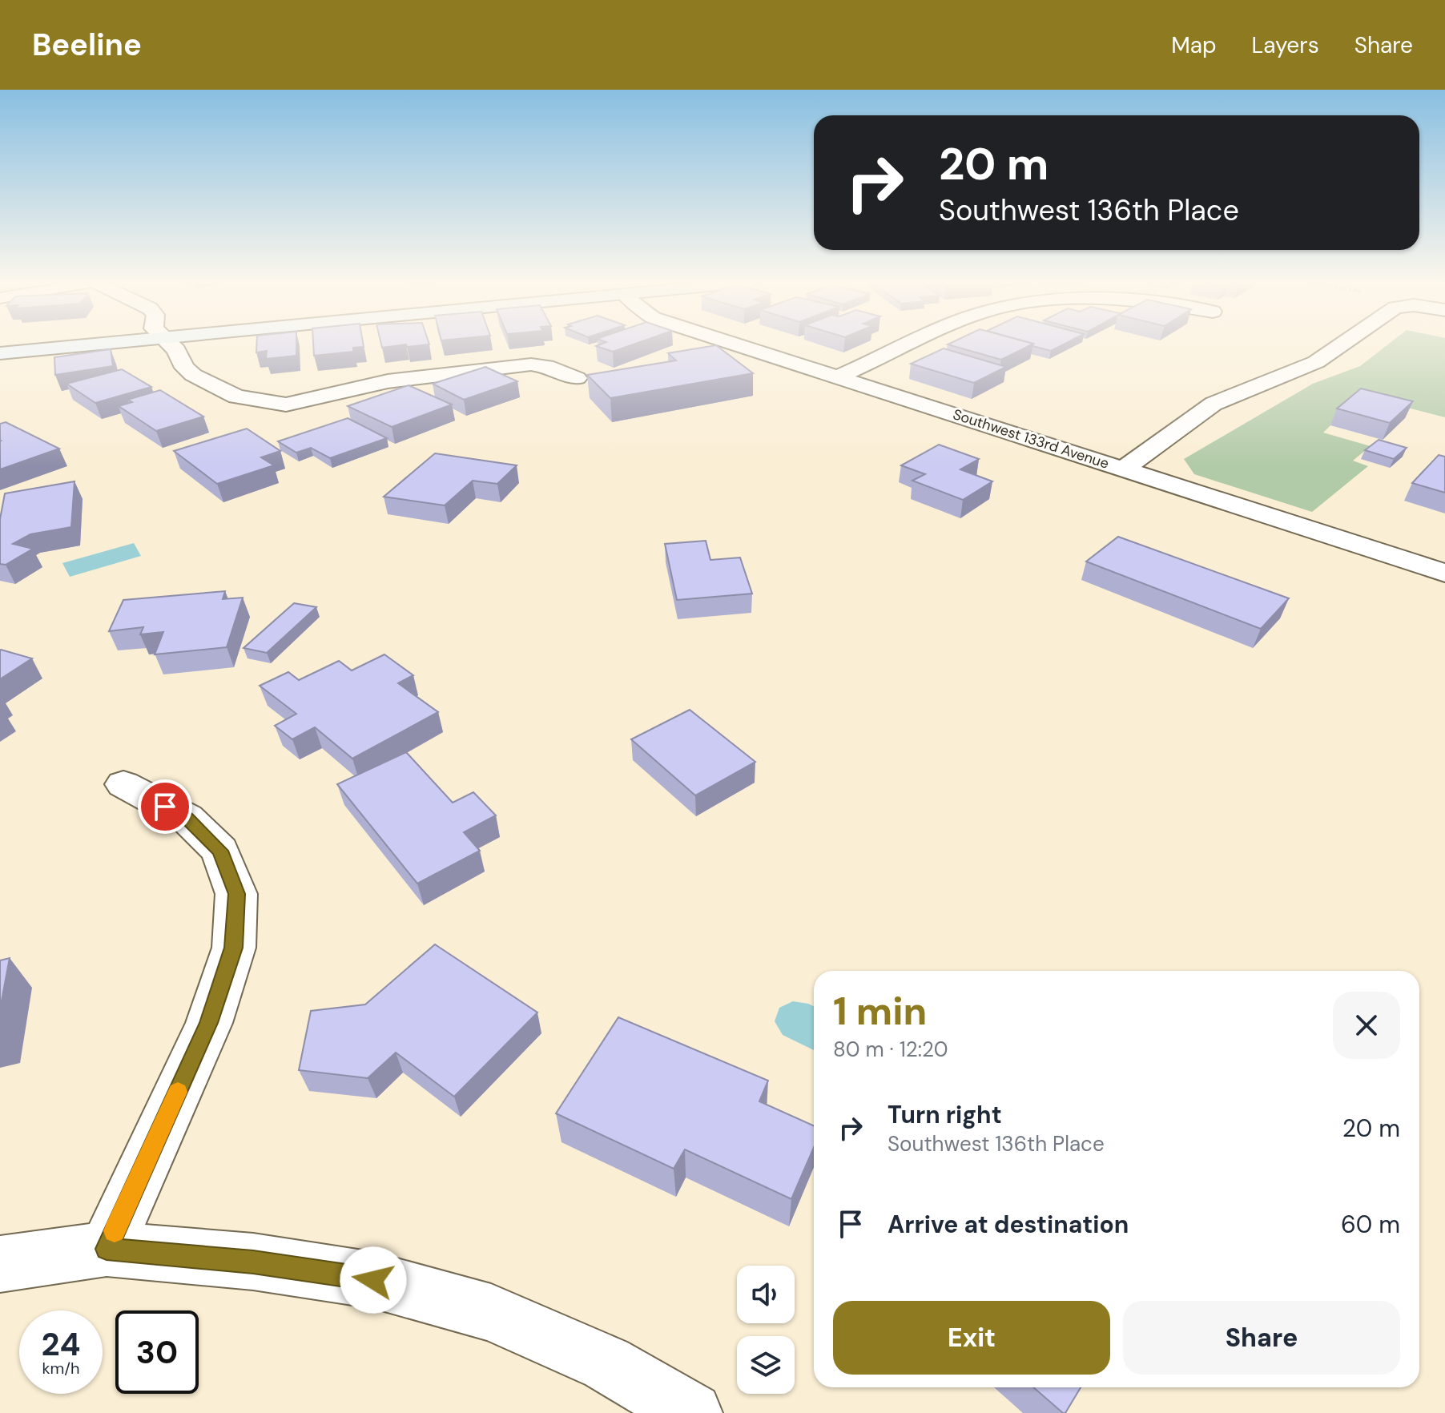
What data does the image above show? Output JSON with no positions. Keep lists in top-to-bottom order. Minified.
{"streets":{"street":["Southwest 133rd Avenue"]},"page":{"header":"Beeline","nav":["Map","Layers","Share"],"turn":["20 m","Southwest 136th Place"],"heading":["1 min","80 m · 12:20"],"list":[{"name":"Turn right","note":"Southwest 136th Place","value":"20 m"},{"name":"Arrive at destination","value":"60 m"}],"buttons":["Exit","Share"],"speed":"24 km/h","limit":"30"}}
